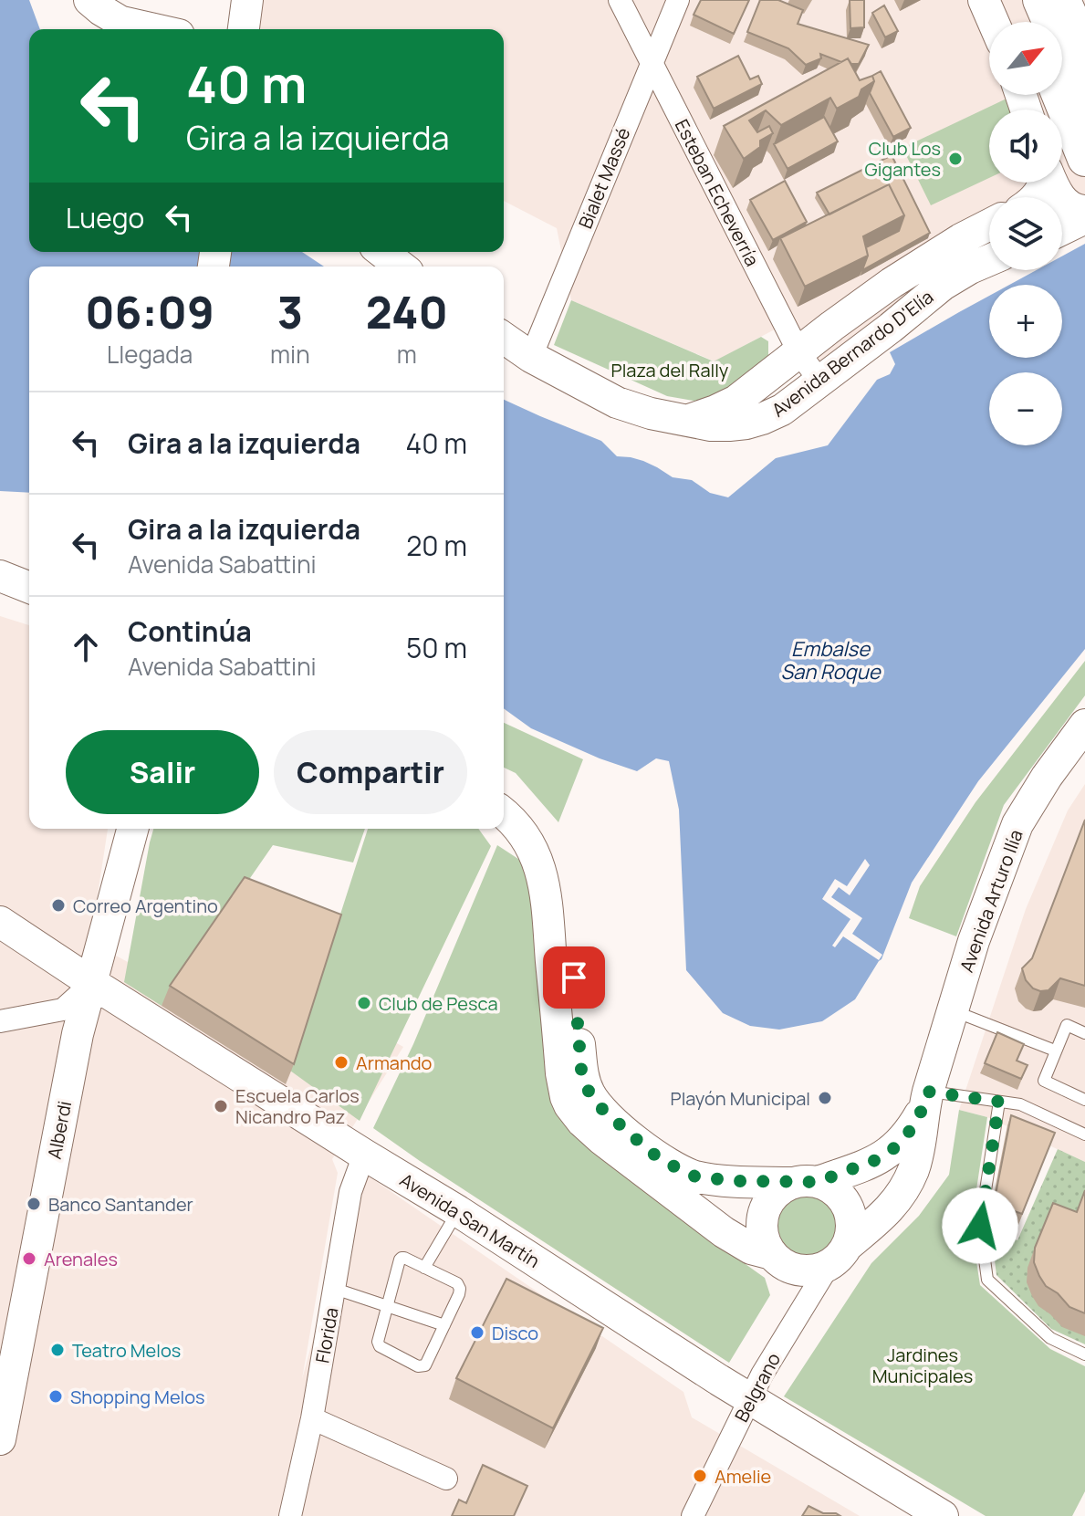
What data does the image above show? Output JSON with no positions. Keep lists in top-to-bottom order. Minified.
{"streets":{"main road":["Avenida Bernardo D'Elía","Avenida Arturo Ilía","Alberdi","Avenida San Martín"],"street":["Bialet Massé","Esteban Echeverría","Florida","Belgrano"]},"crossings":[["Bialet Massé","Esteban Echeverría"],["Bialet Massé","Avenida Bernardo D'Elía"],["Esteban Echeverría","Avenida Bernardo D'Elía"],["Alberdi","Avenida San Martín"],["Avenida San Martín","Florida"],["Avenida San Martín","Belgrano"]],"water":["Embalse San Roque"],"parks":["Plaza del Rally","Jardines Municipales"],"places":["Club Los Gigantes","Correo Argentino","Club de Pesca","Armando","Playón Municipal","Escuela Carlos Nicandro Paz","Banco Santander","Arenales","Disco","Teatro Melos","Shopping Melos","Amelie"],"north":"top right","page":{"map_buttons":["+","−"],"turn":["40 m","Gira a la izquierda"],"then":"Luego","eta":["06:09","Llegada","3","min","240","m"],"list":[{"name":"Gira a la izquierda","value":"40 m"},{"name":"Gira a la izquierda","note":"Avenida Sabattini","value":"20 m"},{"name":"Continúa","note":"Avenida Sabattini","value":"50 m"}],"buttons":["Salir","Compartir"]}}
